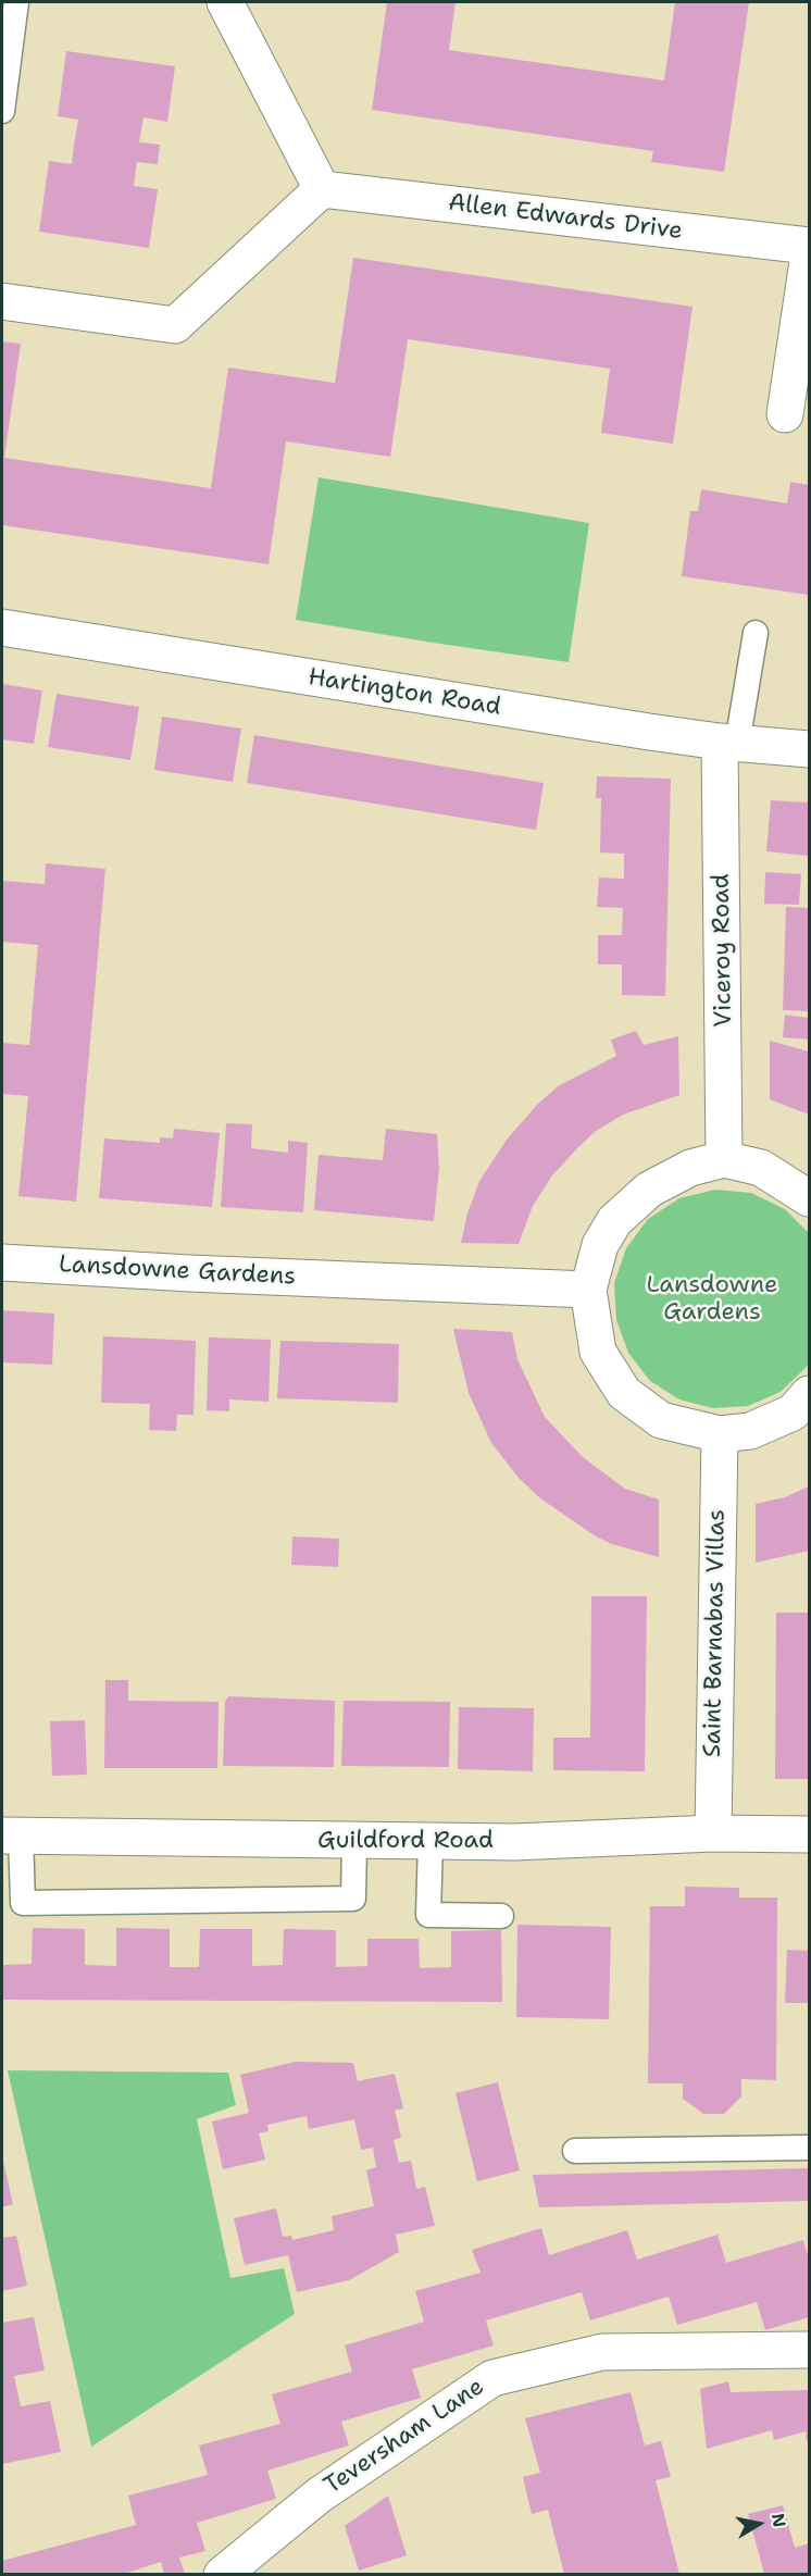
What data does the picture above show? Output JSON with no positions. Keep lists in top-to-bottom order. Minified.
{"streets":{"street":["Allen Edwards Drive","Hartington Road","Viceroy Road","Lansdowne Gardens","Saint Barnabas Villas","Guildford Road","Teversham Lane"]},"crossings":[["Hartington Road","Viceroy Road"],["Saint Barnabas Villas","Guildford Road"]],"parks":["Lansdowne Gardens"],"north":"right"}
